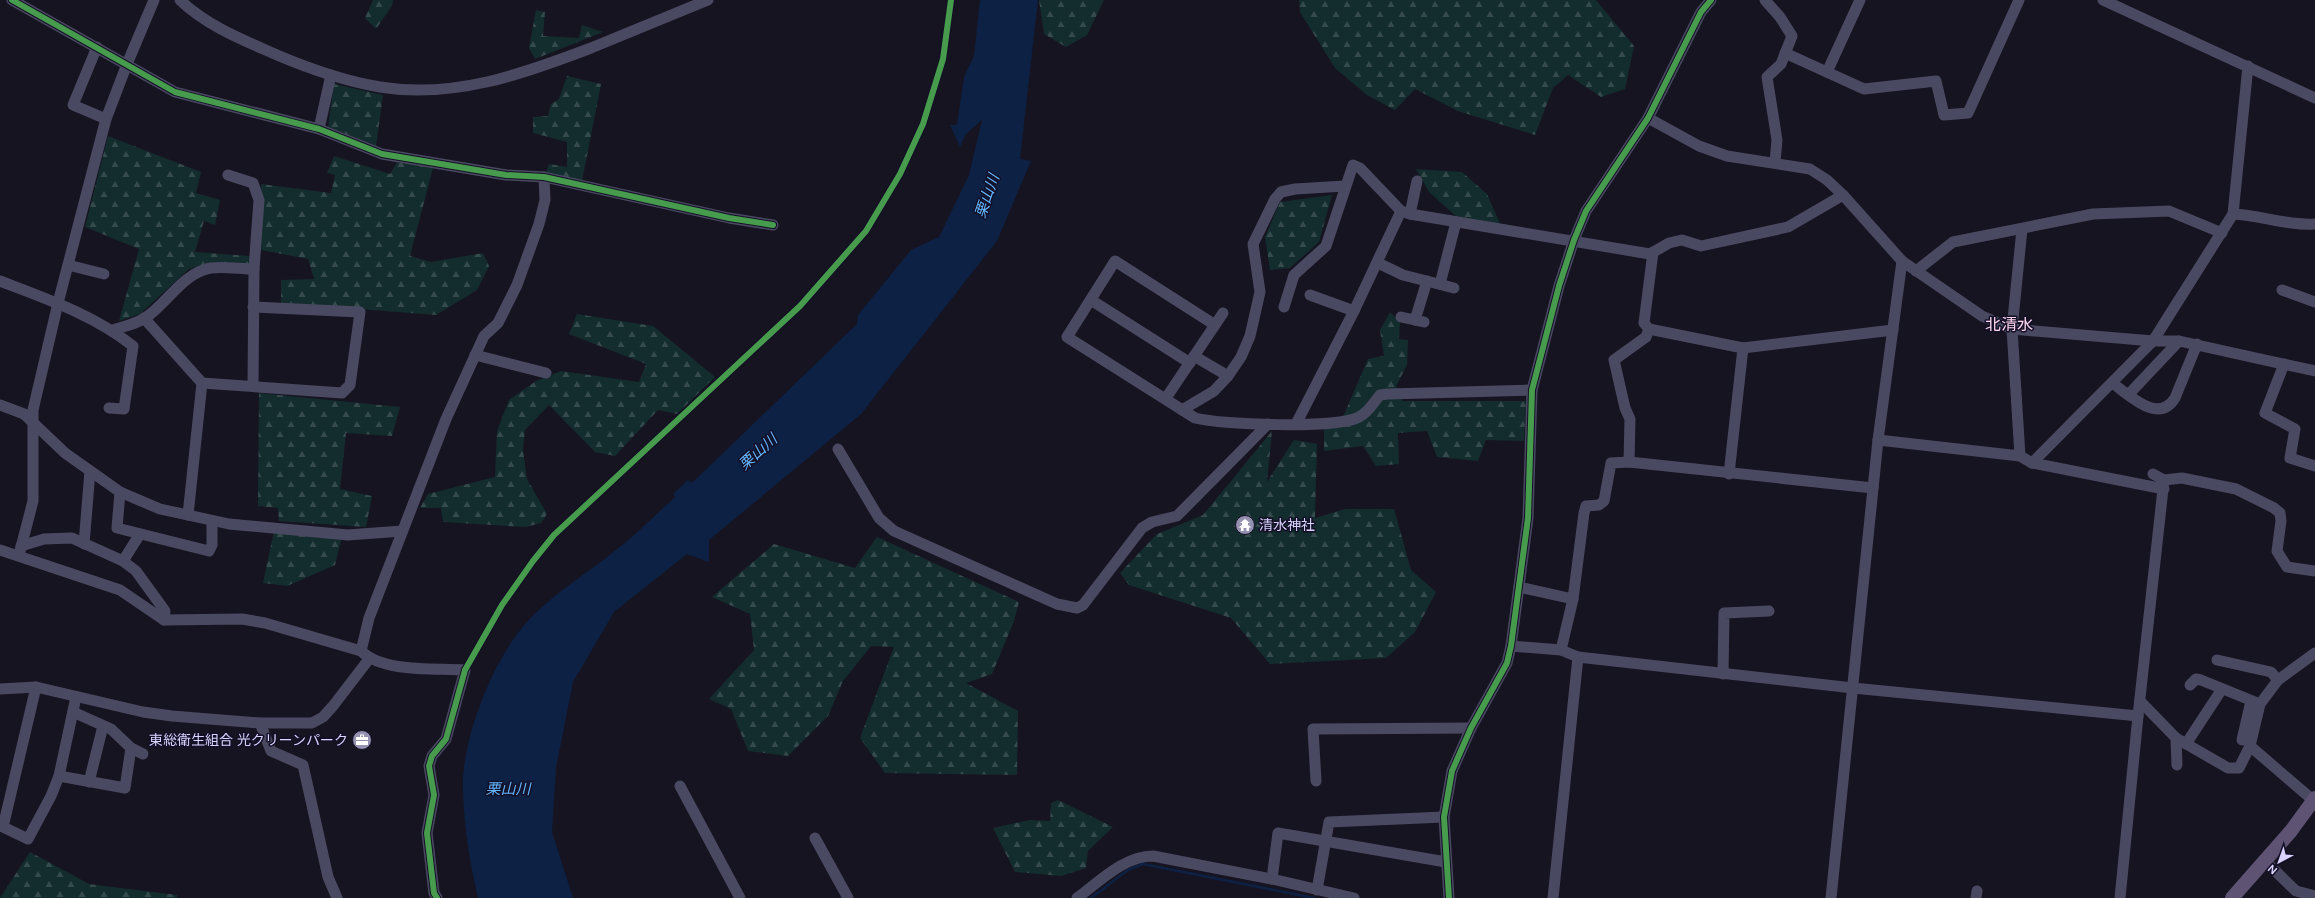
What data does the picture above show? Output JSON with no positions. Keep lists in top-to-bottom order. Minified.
{"districts":["北清水"],"water":["栗山川"],"places":{"temple":["清水神社"],"office":["東総衛生組合 光クリーンパーク"]},"north":"bottom left"}
